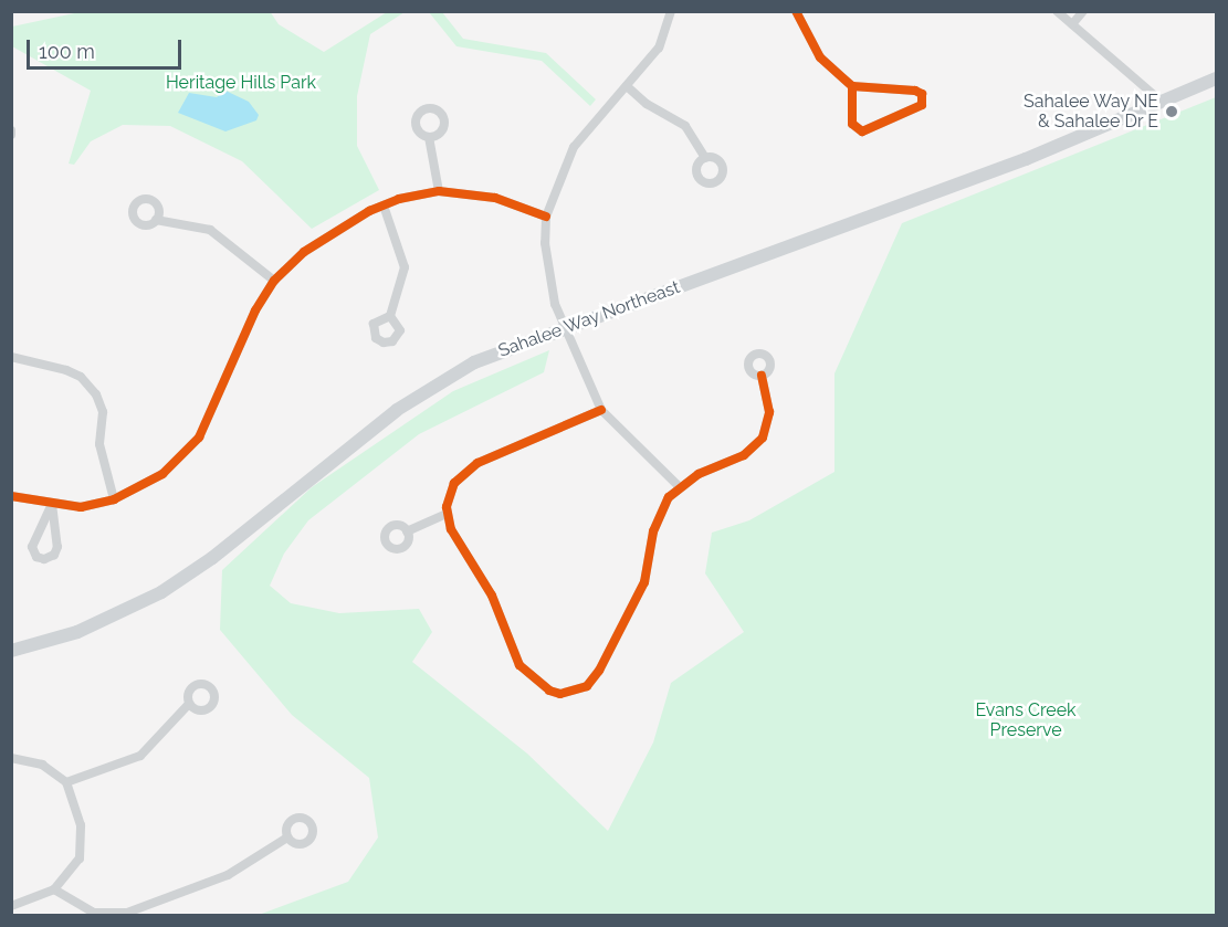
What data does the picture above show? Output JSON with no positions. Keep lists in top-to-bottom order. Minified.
{"streets":{"main road":["Sahalee Way Northeast"]},"parks":["Heritage Hills Park","Evans Creek Preserve"],"places":["Sahalee Way NE & Sahalee Dr E"],"scale_bar":"100 m"}
